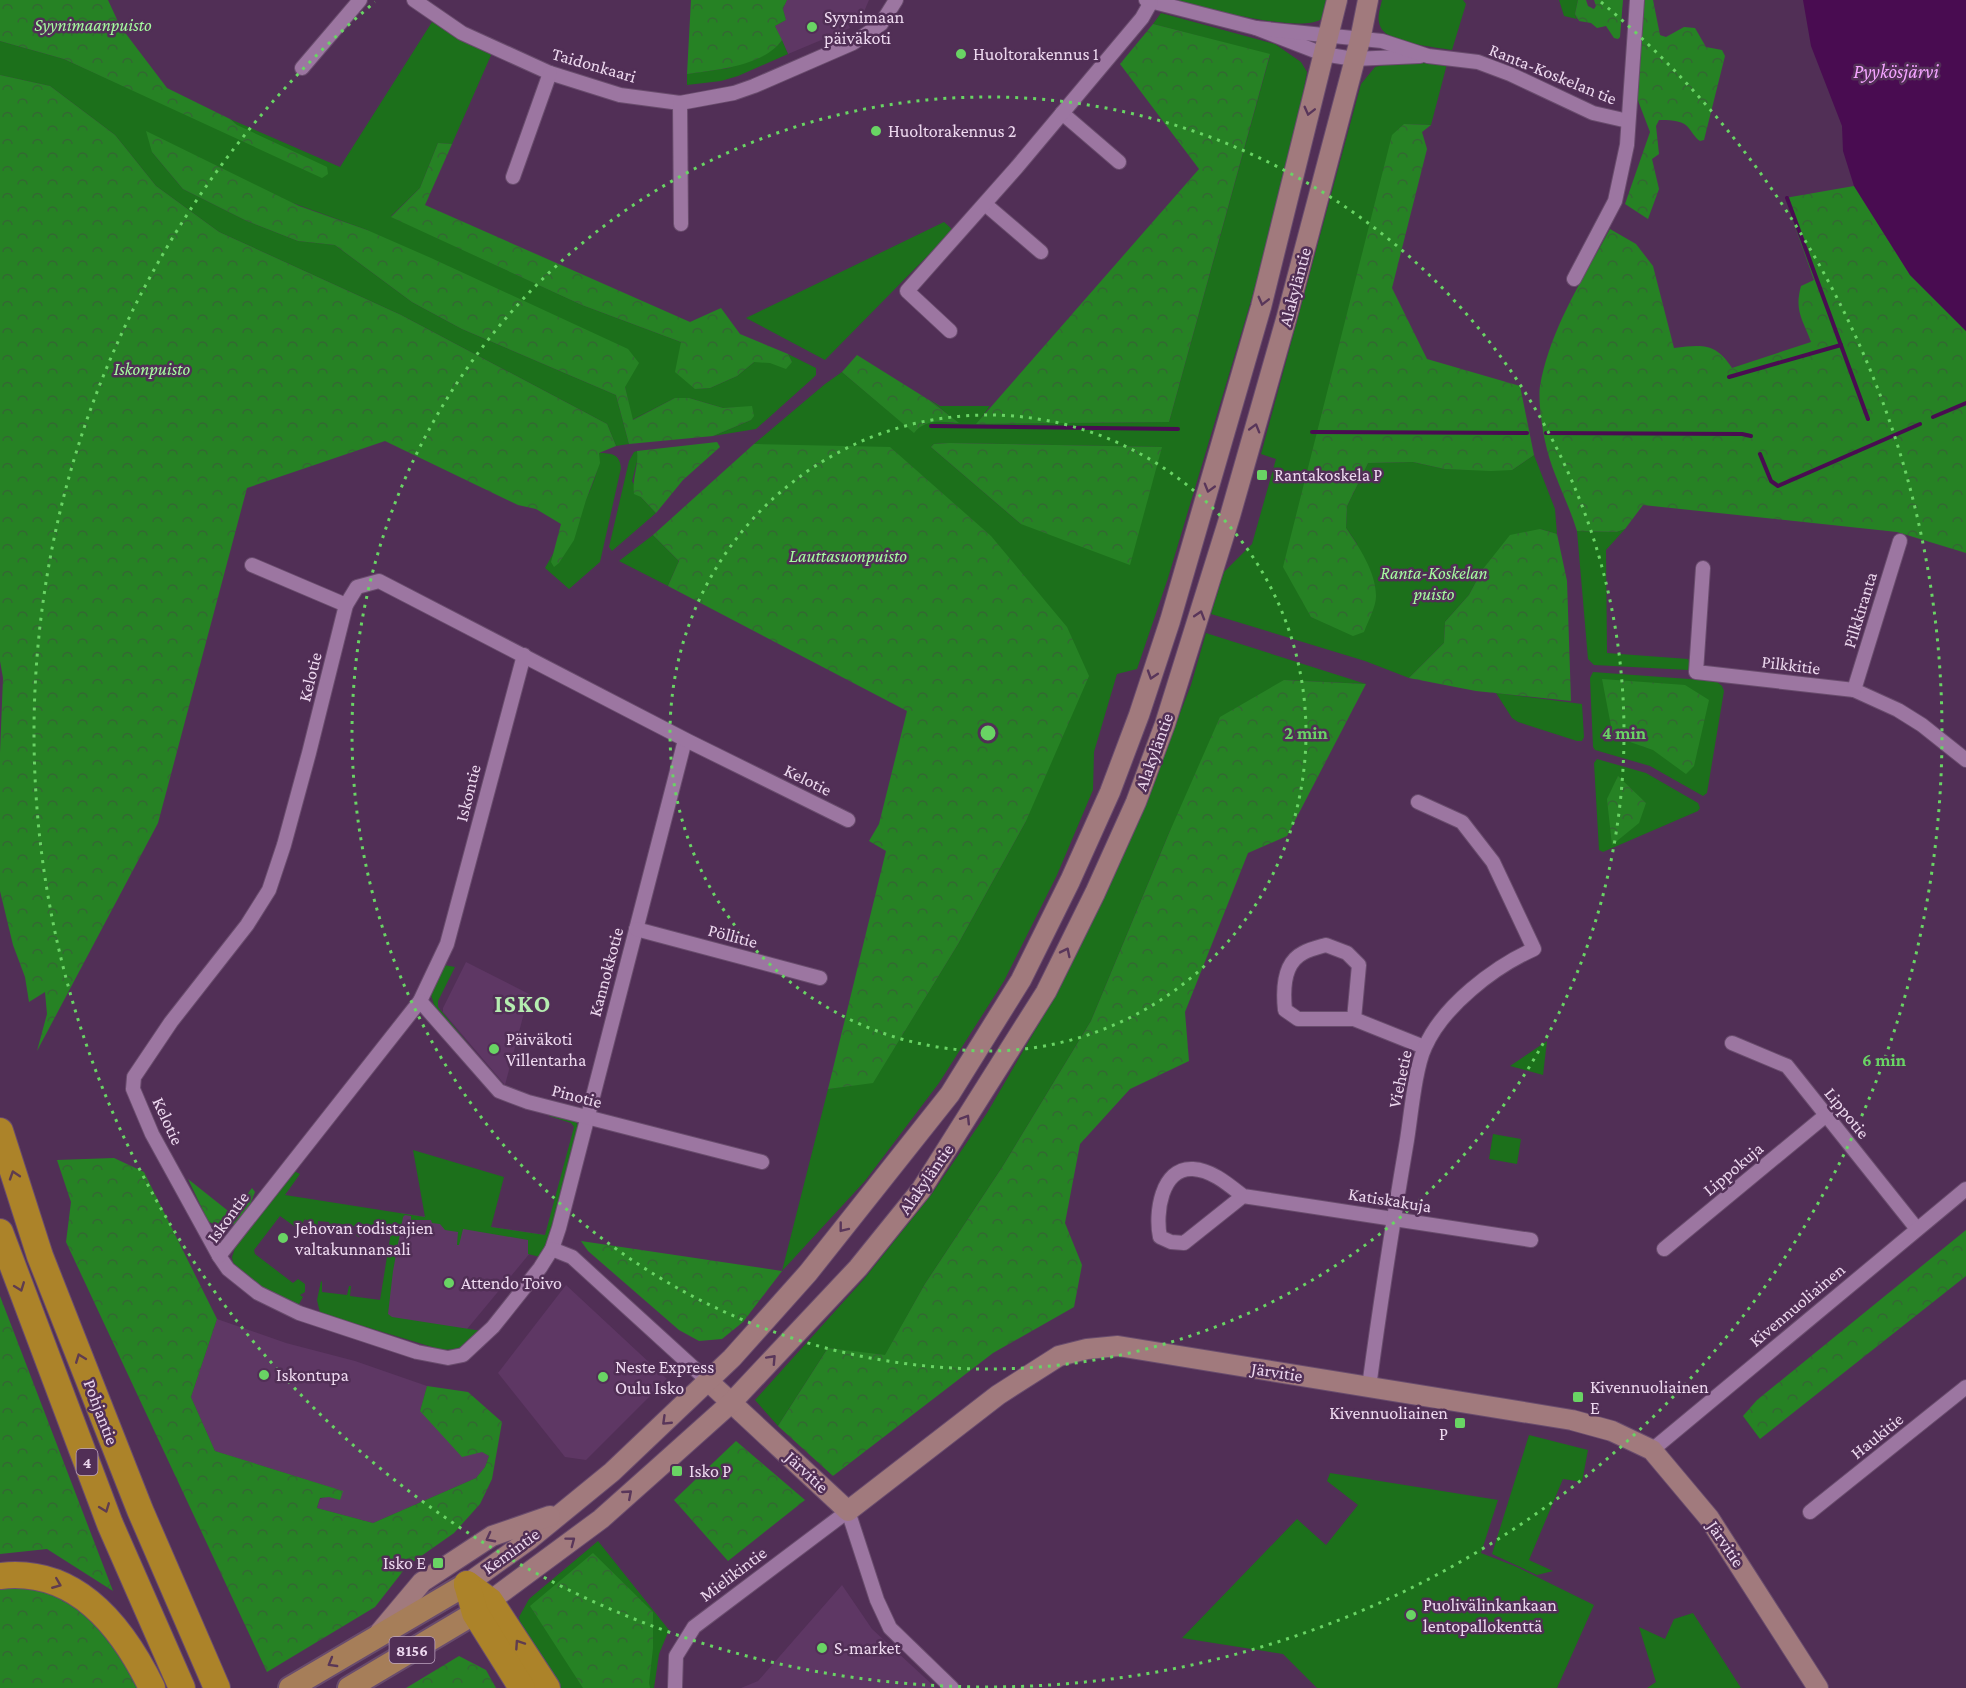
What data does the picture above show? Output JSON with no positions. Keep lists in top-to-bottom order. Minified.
{"streets":{"highway":["Pohjantie","4"],"main road":["Alakyläntie","Järvitie","Kemintie","8156"],"street":["Taidonkaari","Ranta-Koskelan tie","Pilkkiranta","Pilkkitie","Kelotie","Iskontie","Pöllitie","Kannokkotie","Viehetie","Pinotie","Lippotie","Lippokuja","Katiskakuja","Kivennuoliainen","Haukitie","Mielikintie"]},"crossings":[["Ranta-Koskelan tie","Alakyläntie"],["Alakyläntie","Järvitie"],["Alakyläntie","Kemintie"],["Pilkkiranta","Pilkkitie"],["Kelotie","Iskontie"],["Kelotie","Kannokkotie"],["Iskontie","Kannokkotie"],["Iskontie","Pinotie"],["Pöllitie","Kannokkotie"],["Kannokkotie","Pinotie"],["Viehetie","Katiskakuja"],["Viehetie","Järvitie"],["Lippotie","Lippokuja"],["Lippotie","Kivennuoliainen"],["Kivennuoliainen","Järvitie"],["Järvitie","Kemintie"],["Järvitie","Mielikintie"]],"districts":["ISKO"],"water":["Pyykösjärvi"],"parks":["Syynimaanpuisto","Iskonpuisto","Lauttasuonpuisto","Ranta-Koskelan puisto"],"places":{"other":["Syynimaan päiväkoti","Huoltorakennus 1","Huoltorakennus 2","Päiväkoti Villentarha","Jehovan todistajien valtakunnansali","Attendo Toivo","Iskontupa","Neste Express Oulu Isko","Puolivälinkankaan lentopallokenttä","S-market"],"transit":["Rantakoskela P","Kivennuoliainen E","Kivennuoliainen P","Isko P","Isko E"]},"rings":["2 min","4 min","6 min"]}
